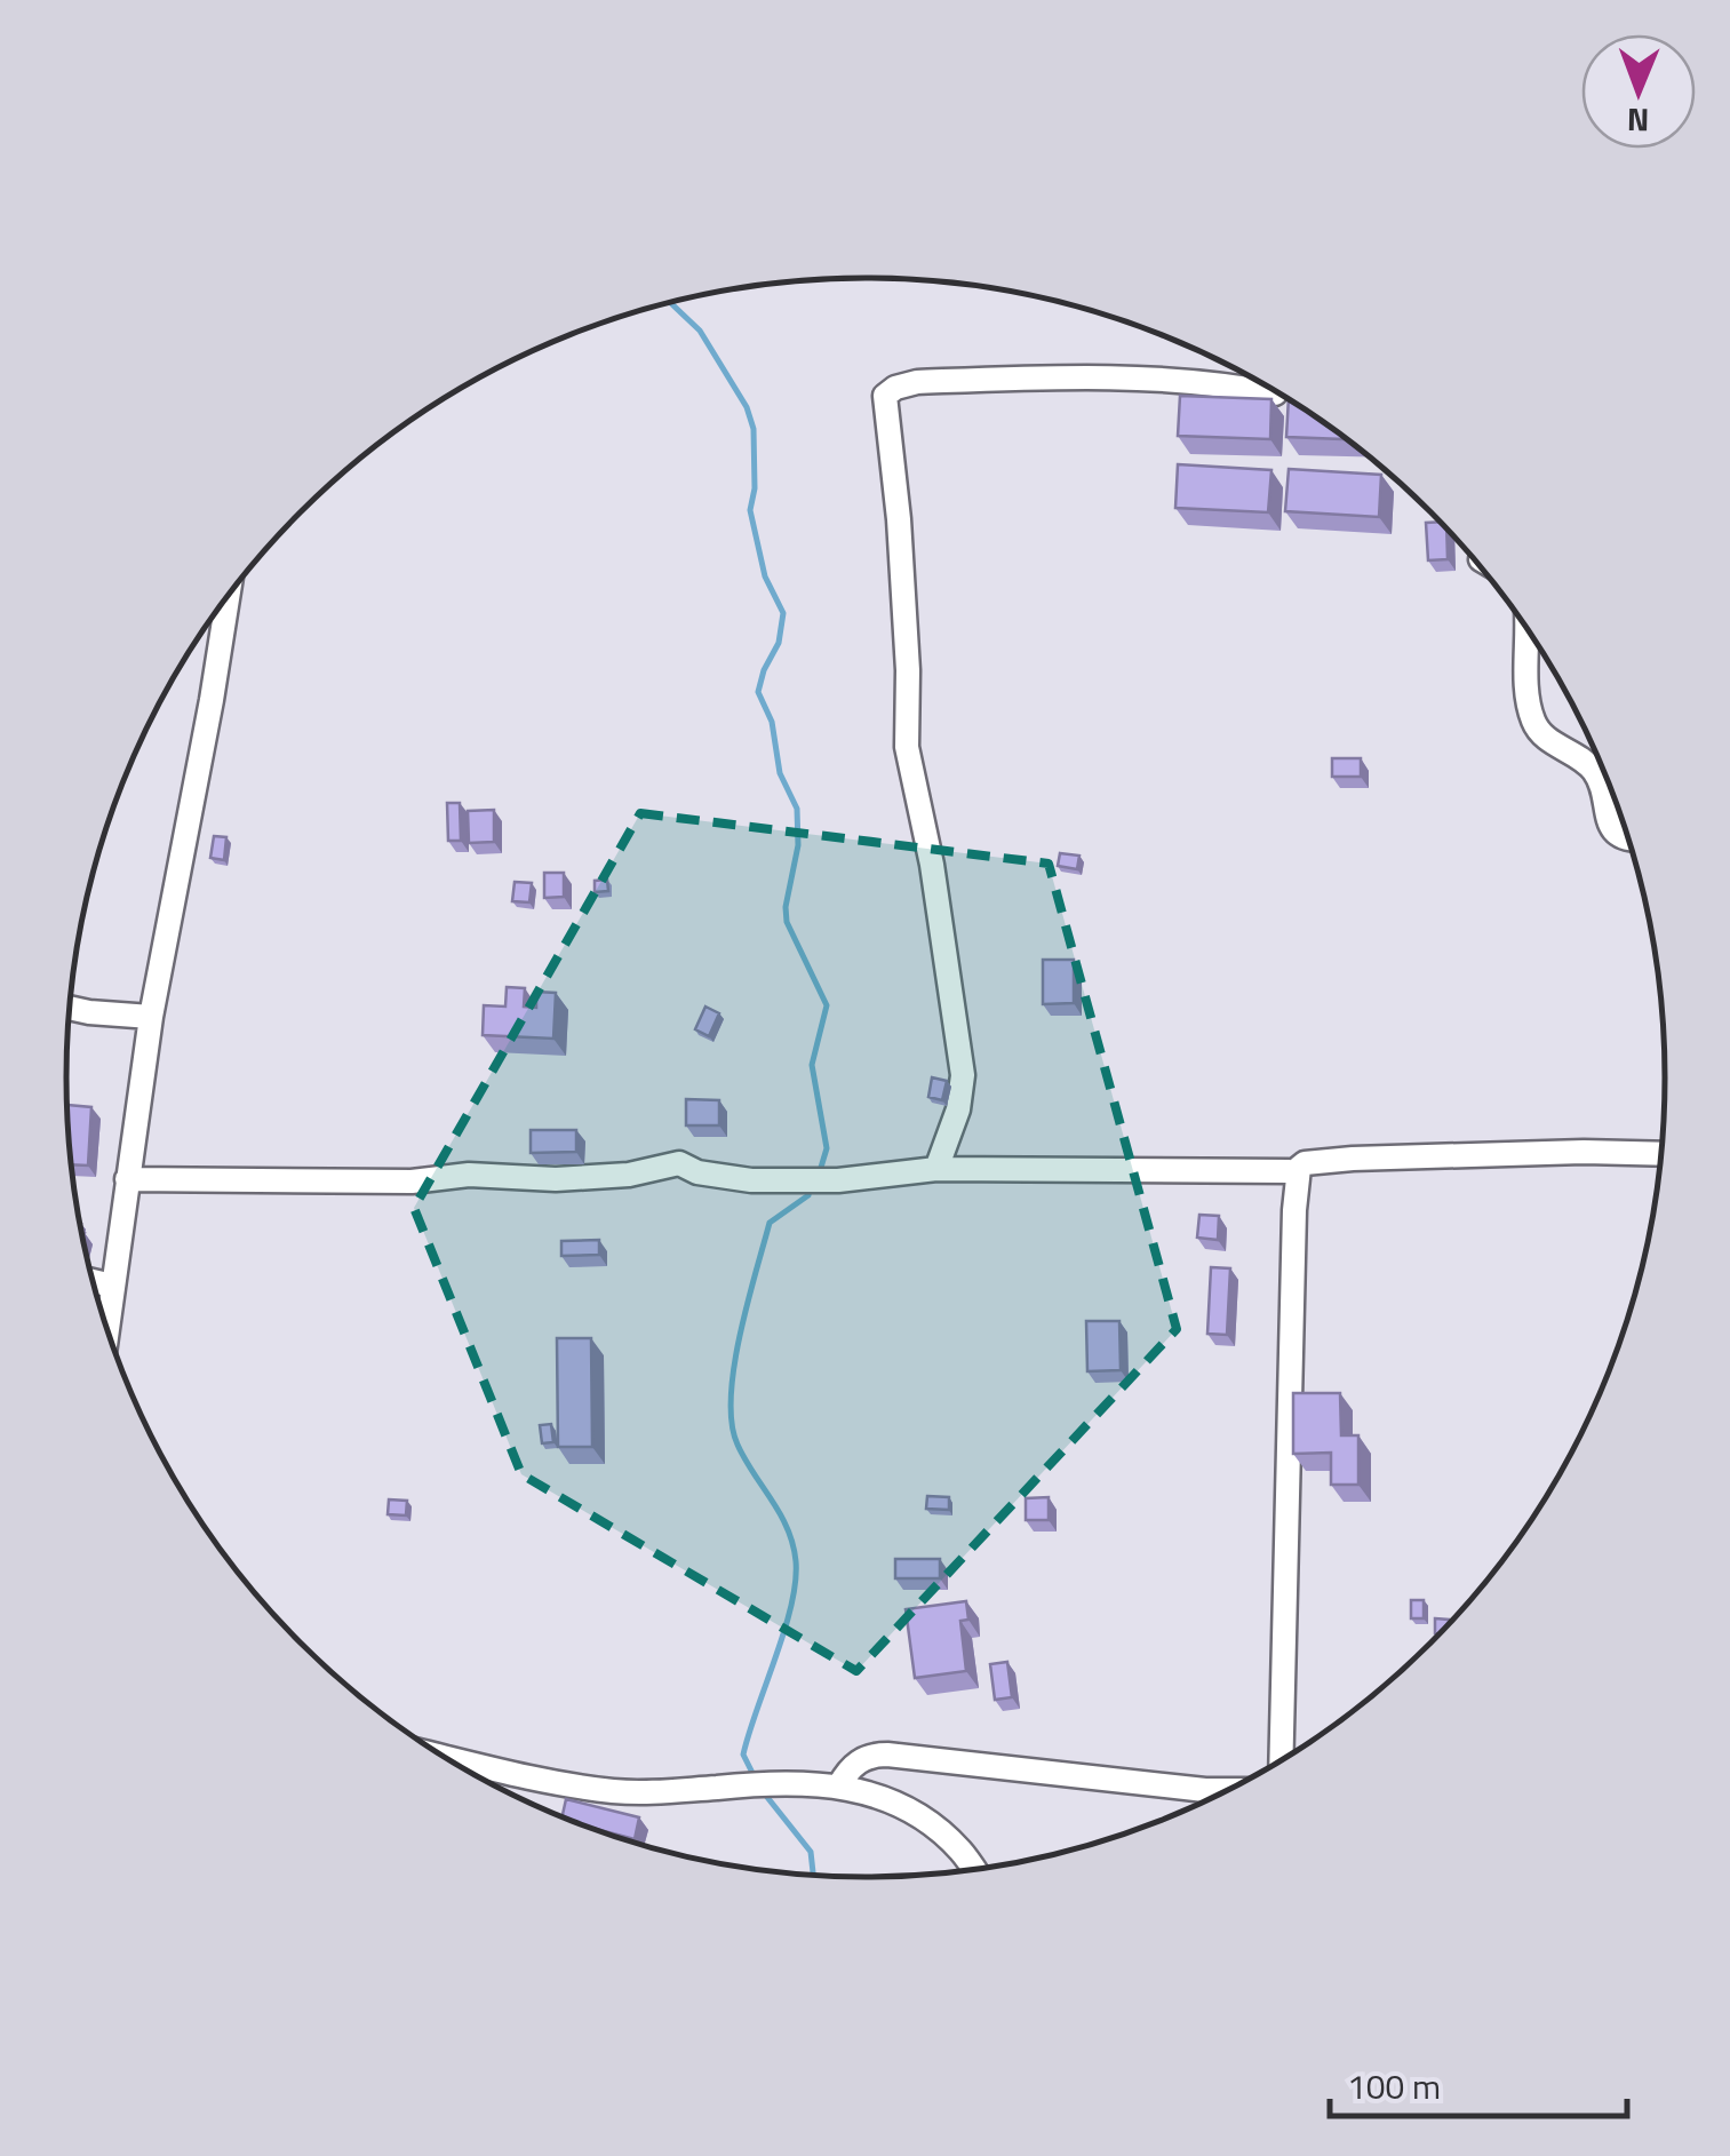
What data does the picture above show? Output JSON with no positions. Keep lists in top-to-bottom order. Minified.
{"scale_bar":"100 m","north":"bottom"}
